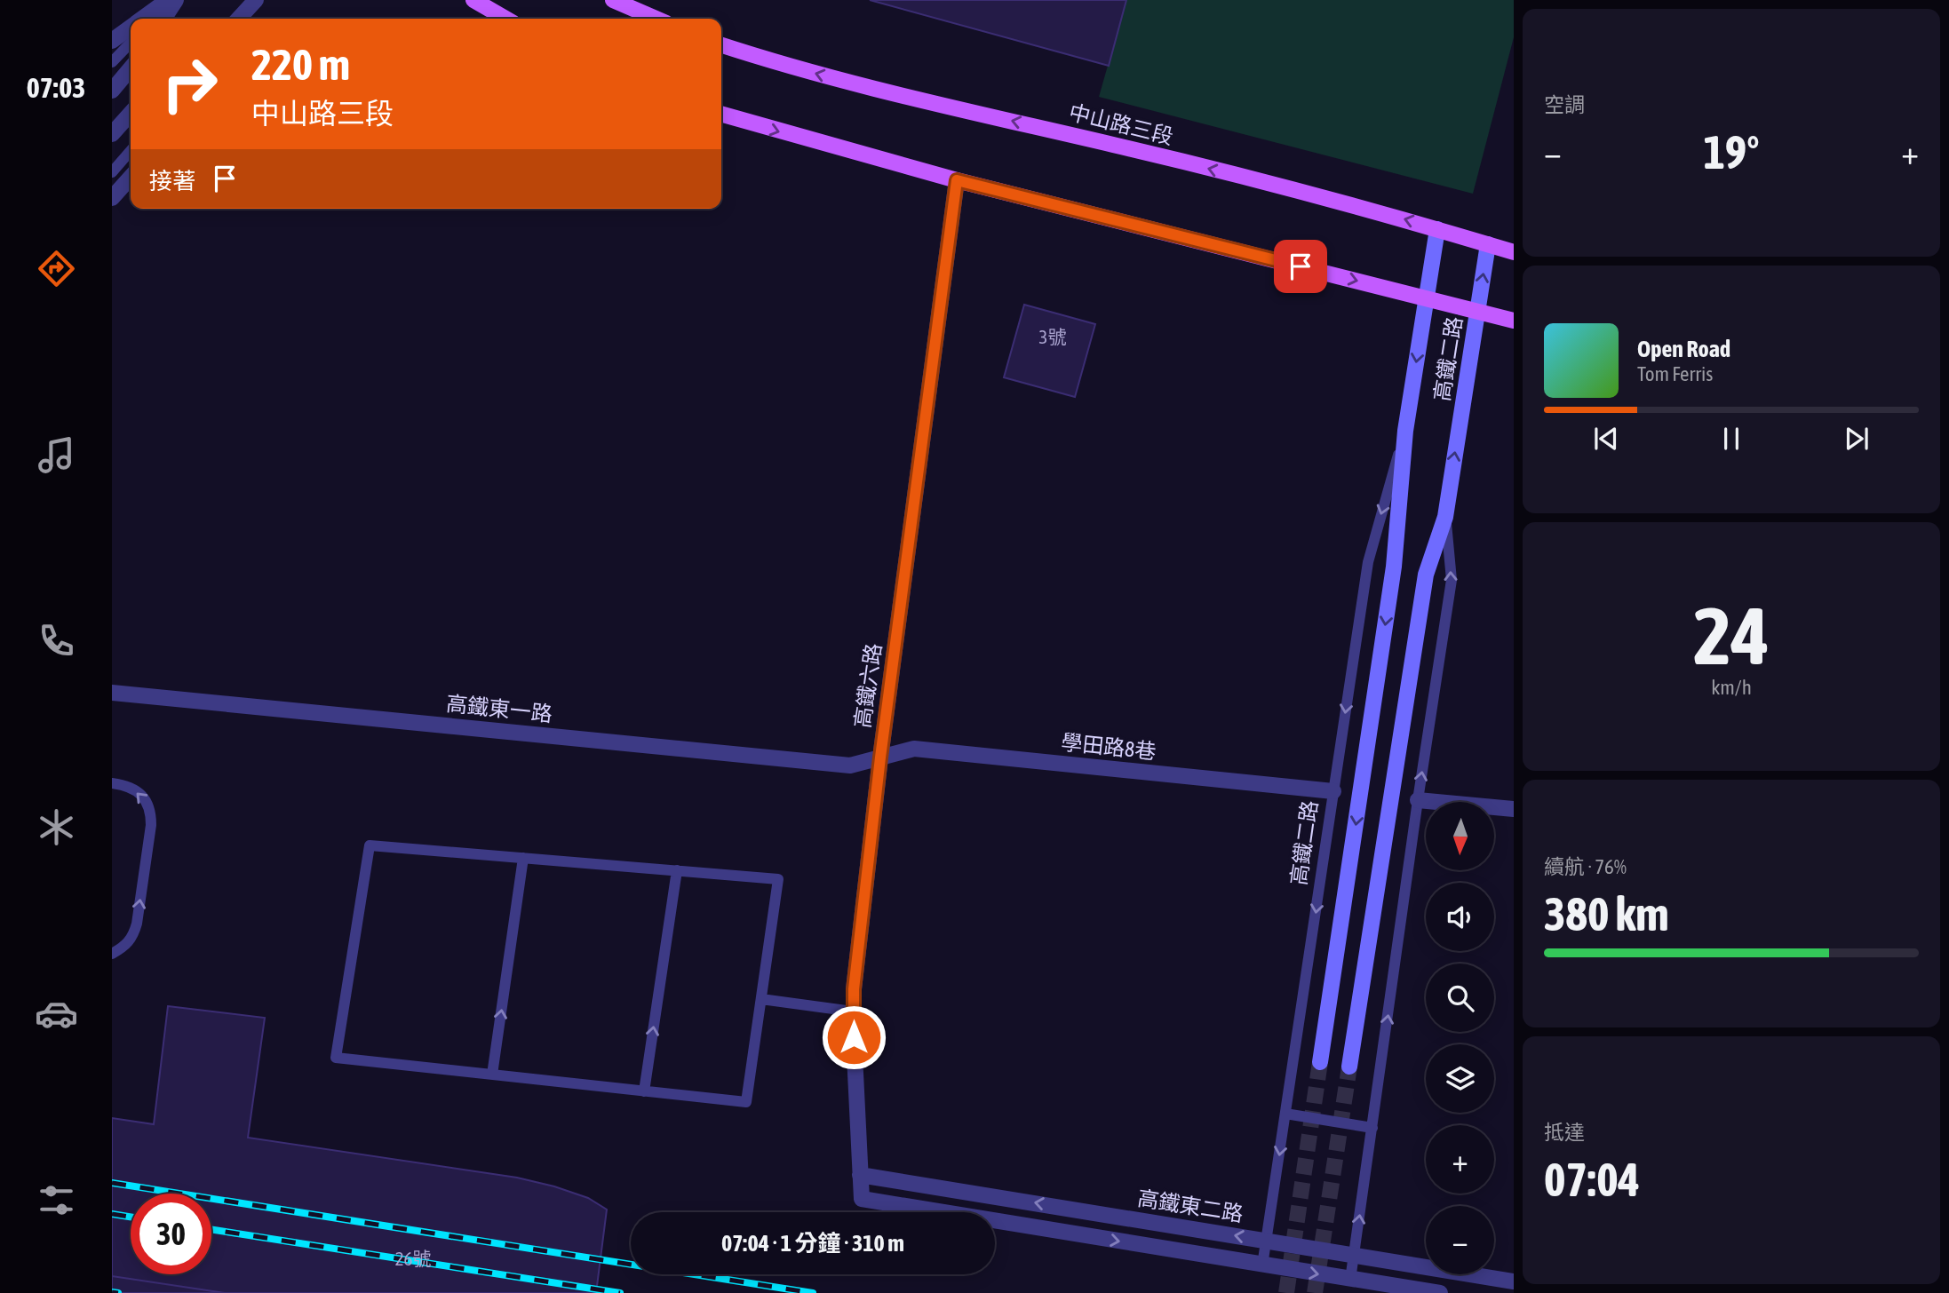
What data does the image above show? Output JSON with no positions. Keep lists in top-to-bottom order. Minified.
{"streets":{"main road":["中山路三段"],"street":["高鐵二路","高鐵六路","高鐵東一路","學田路8巷","高鐵東二路"]},"crossings":[["中山路三段","高鐵二路"],["高鐵二路","高鐵六路"],["高鐵二路","學田路8巷"],["高鐵二路","高鐵東二路"],["高鐵六路","高鐵東一路"],["高鐵六路","學田路8巷"],["高鐵六路","高鐵東二路"],["高鐵東一路","學田路8巷"]],"one_way":["高鐵東二路"],"house_numbers":["3號","26號"],"north":"bottom","page":{"tabs":"07:03","tile":["空調",["24","km/h"],["續航 · 76%","380 km"],["抵達","07:04"]],"turn":["220 m","中山路三段"],"heat":["−","19°","+"],"then":"接著","song":["Open Road","Tom Ferris"],"map_buttons":["+","−"],"limit":"30","trip":"07:04 · 1 分鐘 · 310 m"}}
